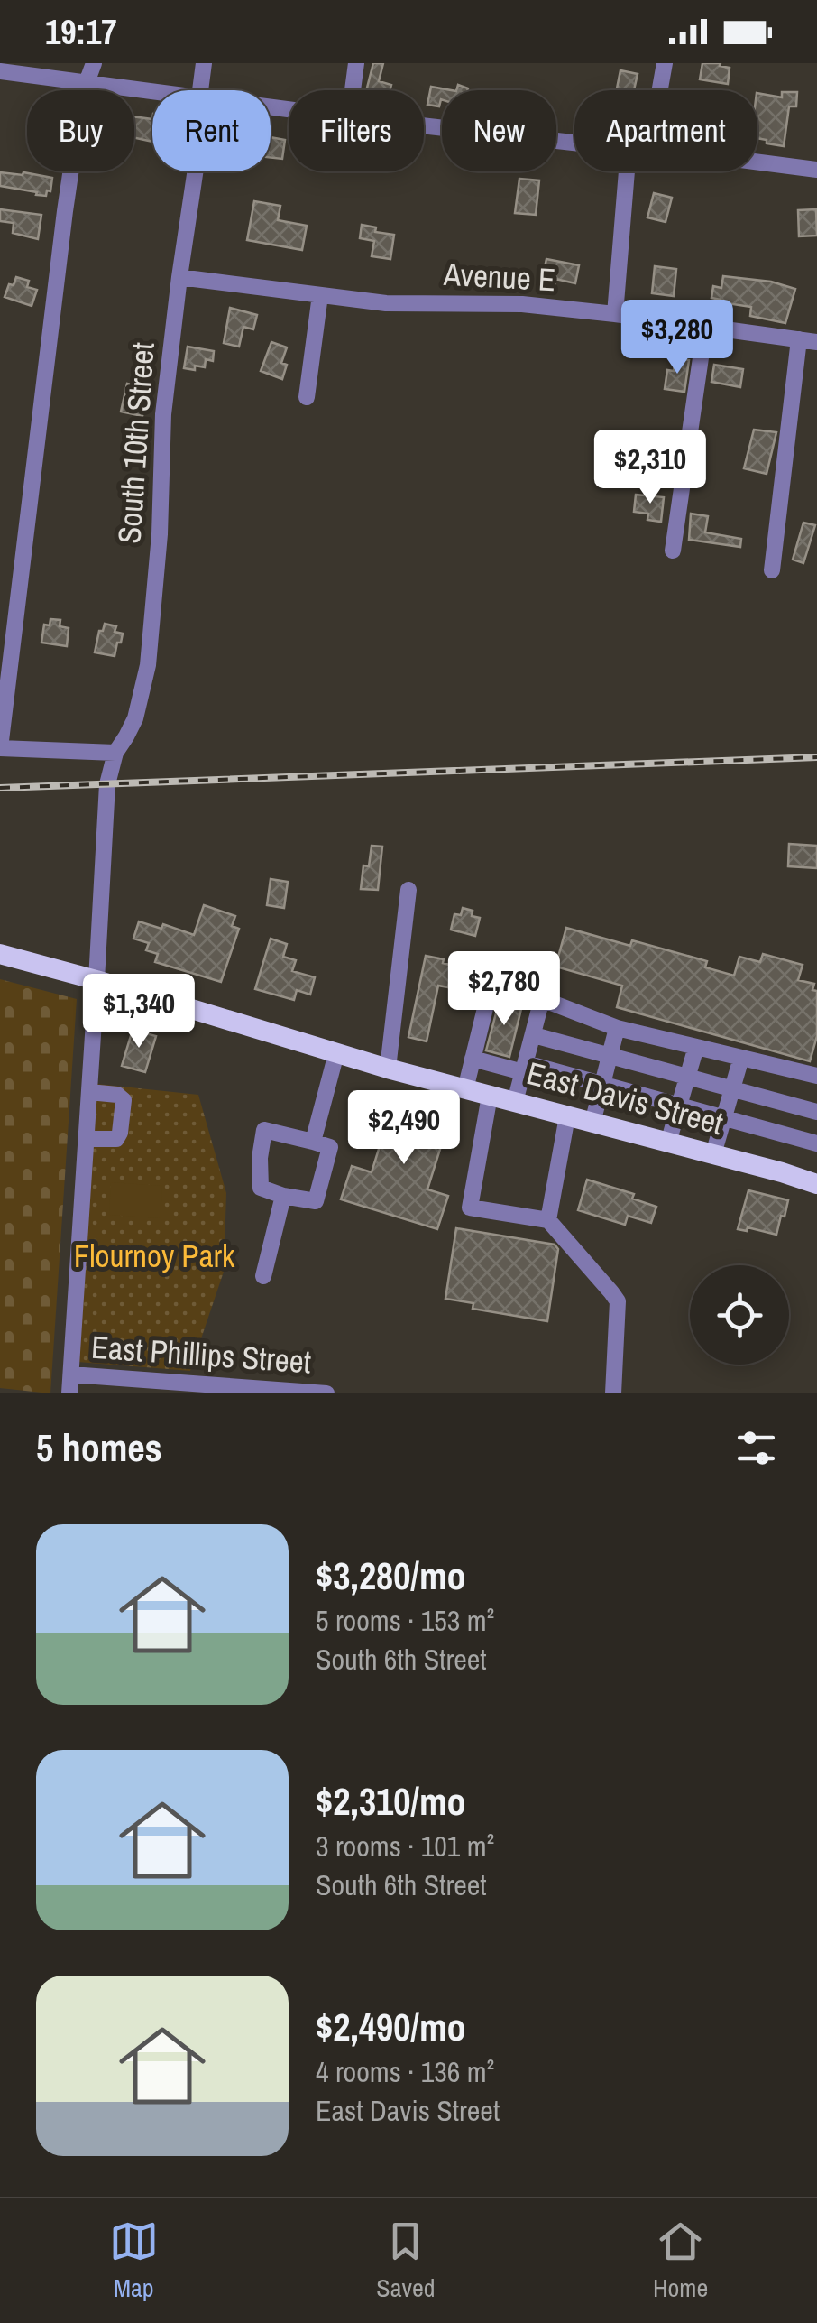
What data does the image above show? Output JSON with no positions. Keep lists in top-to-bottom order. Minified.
{"streets":{"main road":["East Davis Street"],"street":["Avenue E","South 10th Street","East Phillips Street"]},"crossings":[["Avenue E","South 10th Street"],["South 10th Street","East Davis Street"],["South 10th Street","East Phillips Street"]],"parks":["Flournoy Park"],"page":{"status":"19:17","chip":["Buy","Rent","Filters","New","Apartment"],"price":["$3,280","$2,310","$2,780","$1,340","$2,490"],"heading":"5 homes","list":[{"name":"$3,280/mo","note":"5 rooms · 153 m² · South 6th Street"},{"name":"$2,310/mo","note":"3 rooms · 101 m² · South 6th Street"},{"name":"$2,490/mo","note":"4 rooms · 136 m² · East Davis Street"}],"tabs":["Map","Saved","Home"]}}
